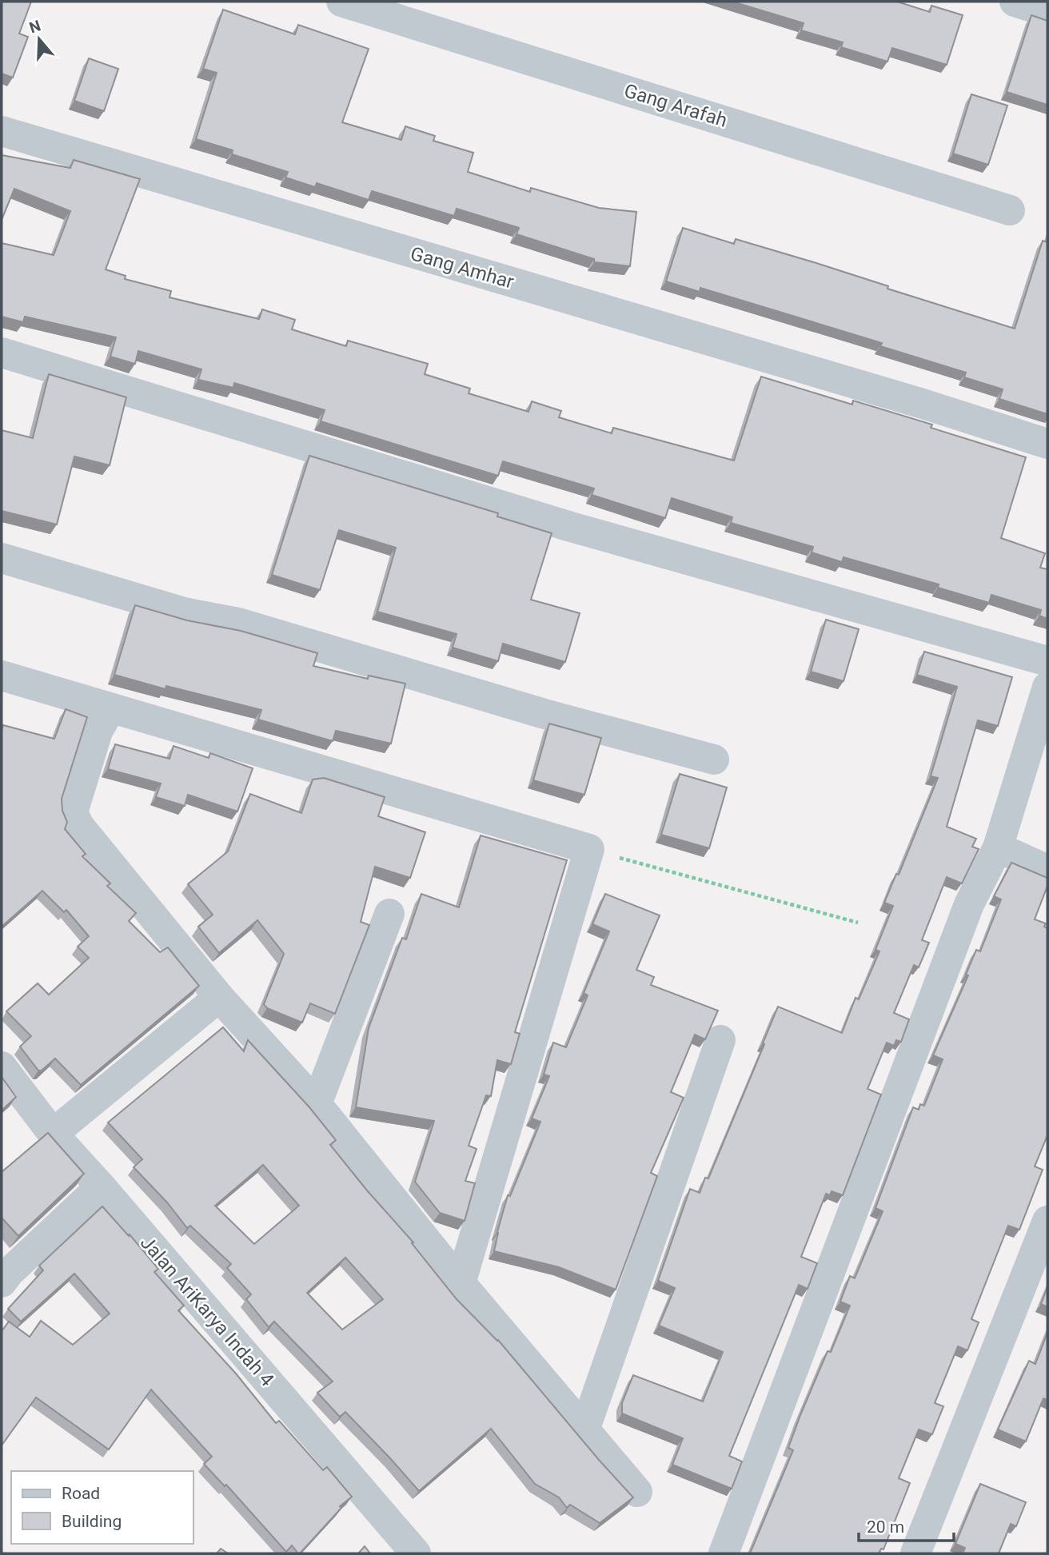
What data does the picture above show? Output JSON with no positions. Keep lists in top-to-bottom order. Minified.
{"streets":{"street":["Gang Arafah","Gang Amhar","Jalan AriKarya Indah 4"]},"legend":["Road","Building"],"scale_bar":"20 m","north":"top"}
